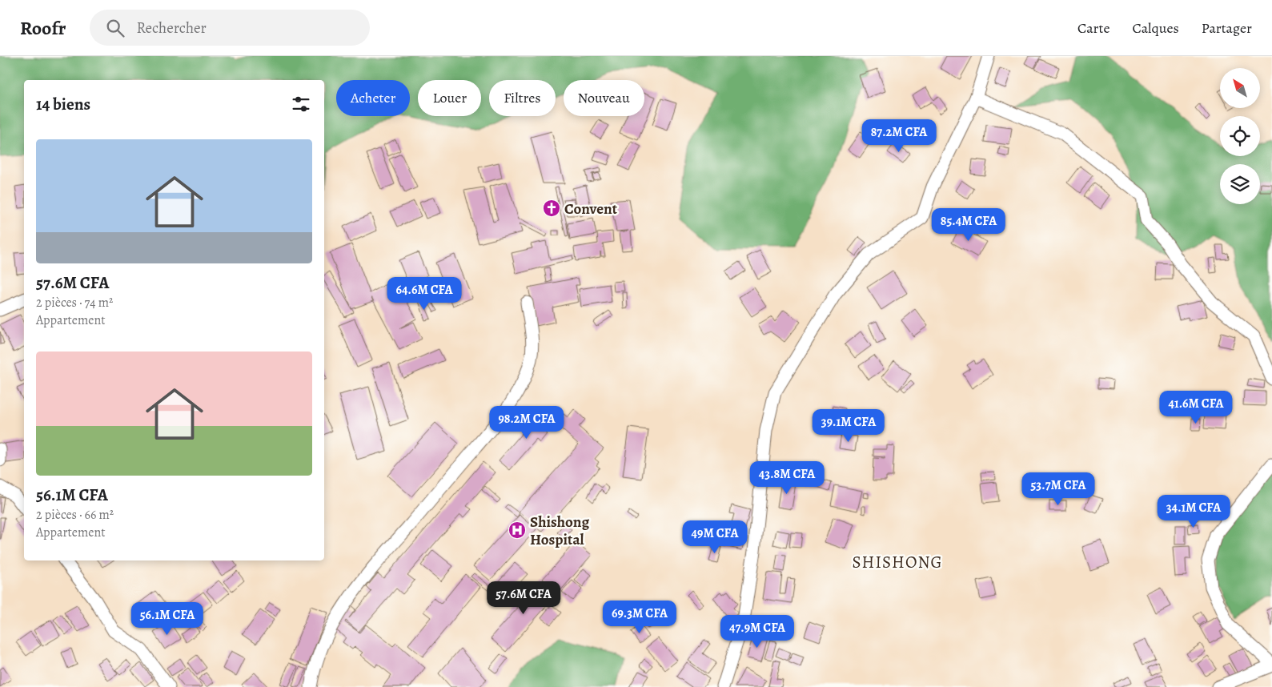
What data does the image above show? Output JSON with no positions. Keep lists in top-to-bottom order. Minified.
{"districts":["SHISHONG"],"places":{"church":["Convent"],"hospital":["Shishong Hospital"]},"north":"top left","page":{"header":"Roofr","search":"Rechercher","nav":["Carte","Calques","Partager"],"chip":["Acheter","Louer","Filtres","Nouveau"],"heading":"14 biens","price":["87.2M CFA","85.4M CFA","64.6M CFA","41.6M CFA","98.2M CFA","39.1M CFA","43.8M CFA","53.7M CFA","34.1M CFA","49M CFA","57.6M CFA","69.3M CFA","56.1M CFA","47.9M CFA"],"list":[{"name":"57.6M CFA","note":"2 pièces · 74 m² · Appartement"},{"name":"56.1M CFA","note":"2 pièces · 66 m² · Appartement"}]}}
